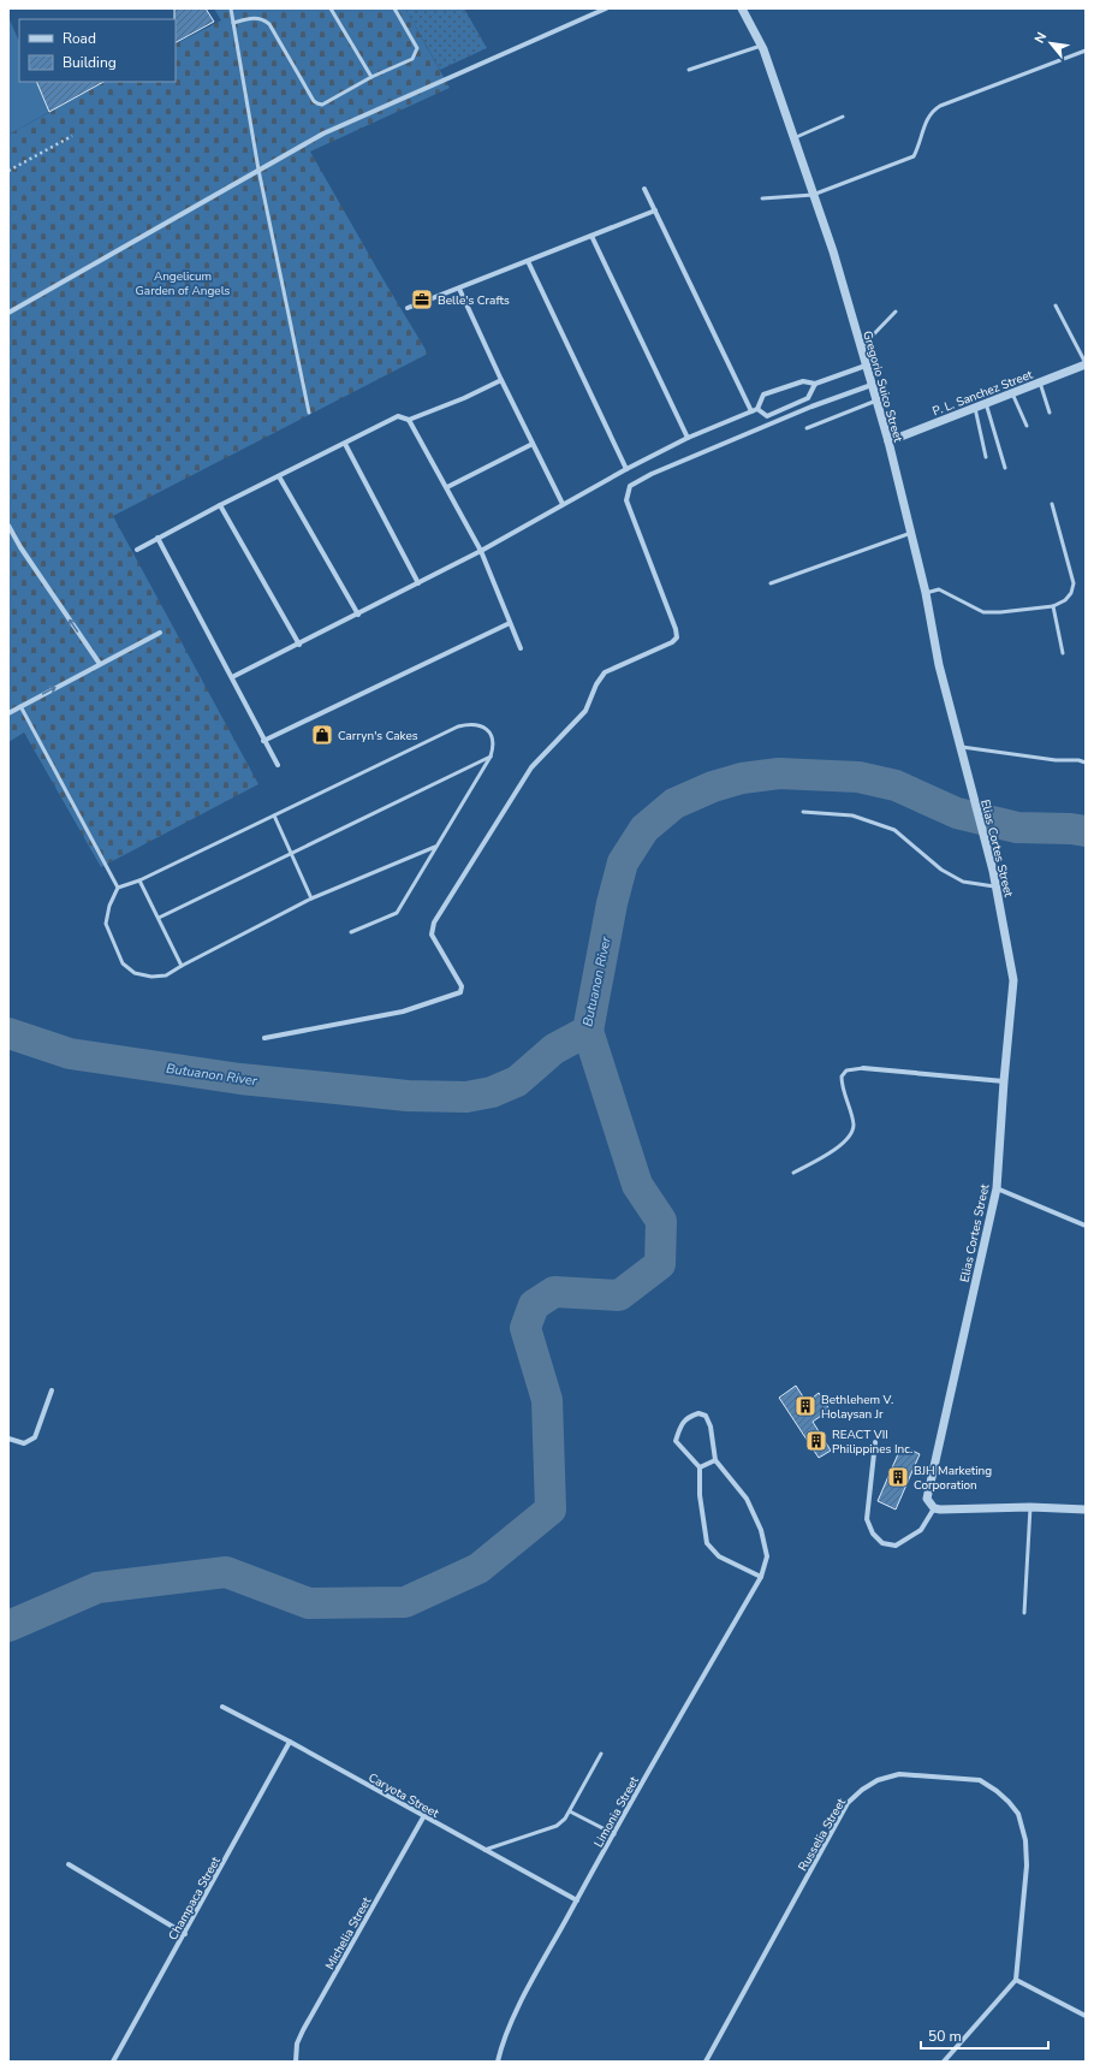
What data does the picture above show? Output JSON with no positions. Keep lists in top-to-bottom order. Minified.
{"streets":{"street":["Gregorio Suico Street","P. L. Sanchez Street","Elias Cortes Street","Caryota Street","Limonia Street","Russelia Street","Champaca Street","Michelia Street"]},"crossings":[["Gregorio Suico Street","P. L. Sanchez Street"],["Gregorio Suico Street","Elias Cortes Street"],["Caryota Street","Limonia Street"],["Caryota Street","Champaca Street"],["Caryota Street","Michelia Street"]],"water":["Butuanon River"],"parks":["Angelicum Garden of Angels"],"places":{"office":["Belle's Crafts"],"shop":["Carryn's Cakes"],"building":["Bethlehem V. Holaysan Jr","REACT VII Philippines Inc.","BJH Marketing Corporation"]},"legend":["Road","Building"],"scale_bar":"50 m","north":"top left"}
